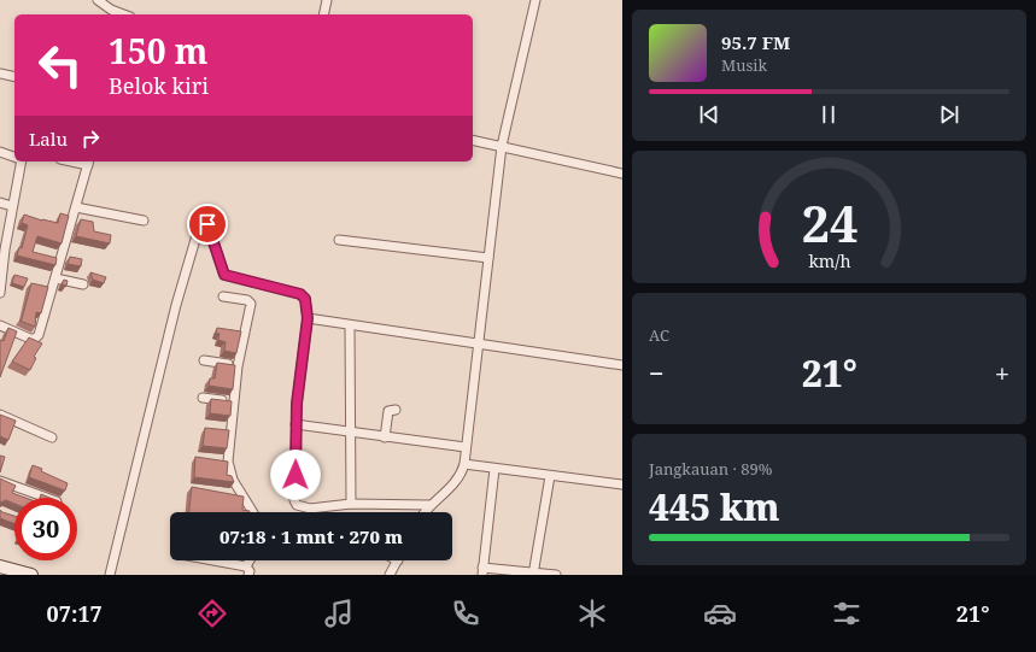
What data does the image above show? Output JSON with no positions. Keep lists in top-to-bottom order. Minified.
{"page":{"turn":["150 m","Belok kiri"],"song":["95.7 FM","Musik"],"then":"Lalu","tile":["AC",["Jangkauan · 89%","445 km"]],"heat":["−","21°","+"],"limit":"30","trip":"07:18 · 1 mnt · 270 m","tabs":["07:17","21°"],"gauge":["24","km/h"]}}
